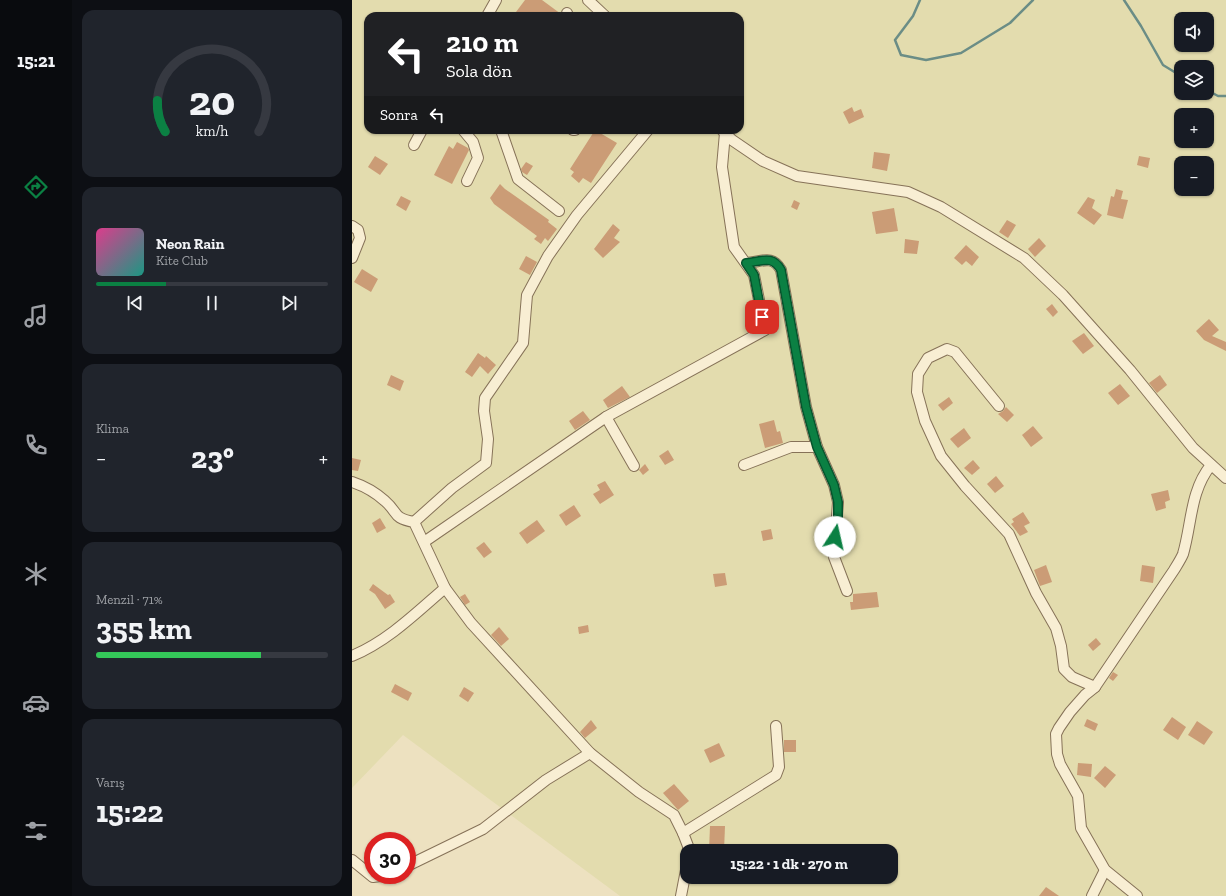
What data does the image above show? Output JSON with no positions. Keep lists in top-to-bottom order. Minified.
{"page":{"tabs":"15:21","map_buttons":["+","−"],"turn":["210 m","Sola dön"],"then":"Sonra","song":["Neon Rain","Kite Club"],"tile":["Klima",["Menzil · 71%","355 km"],["Varış","15:22"]],"heat":["−","23°","+"],"limit":"30","trip":"15:22 · 1 dk · 270 m","gauge":["20","km/h"]}}
